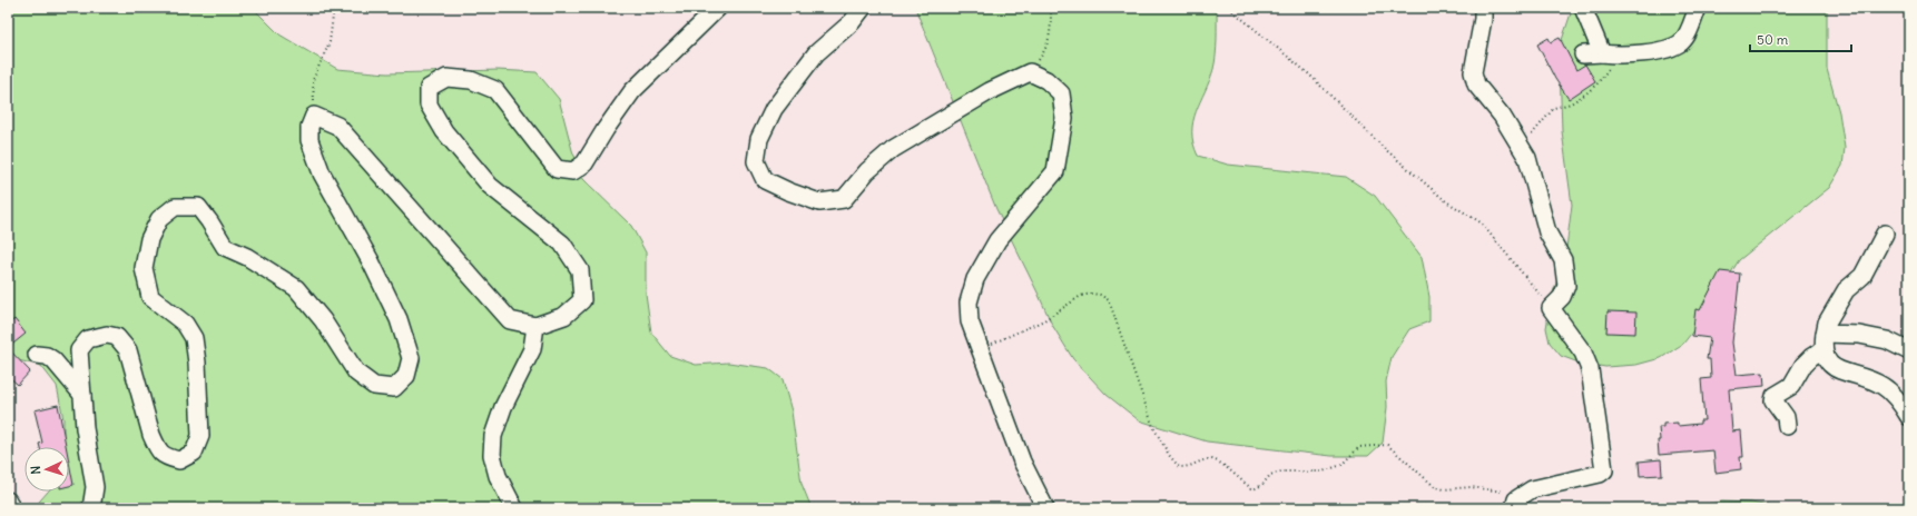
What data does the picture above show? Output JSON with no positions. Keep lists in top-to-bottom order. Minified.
{"scale_bar":"50 m","north":"left"}
